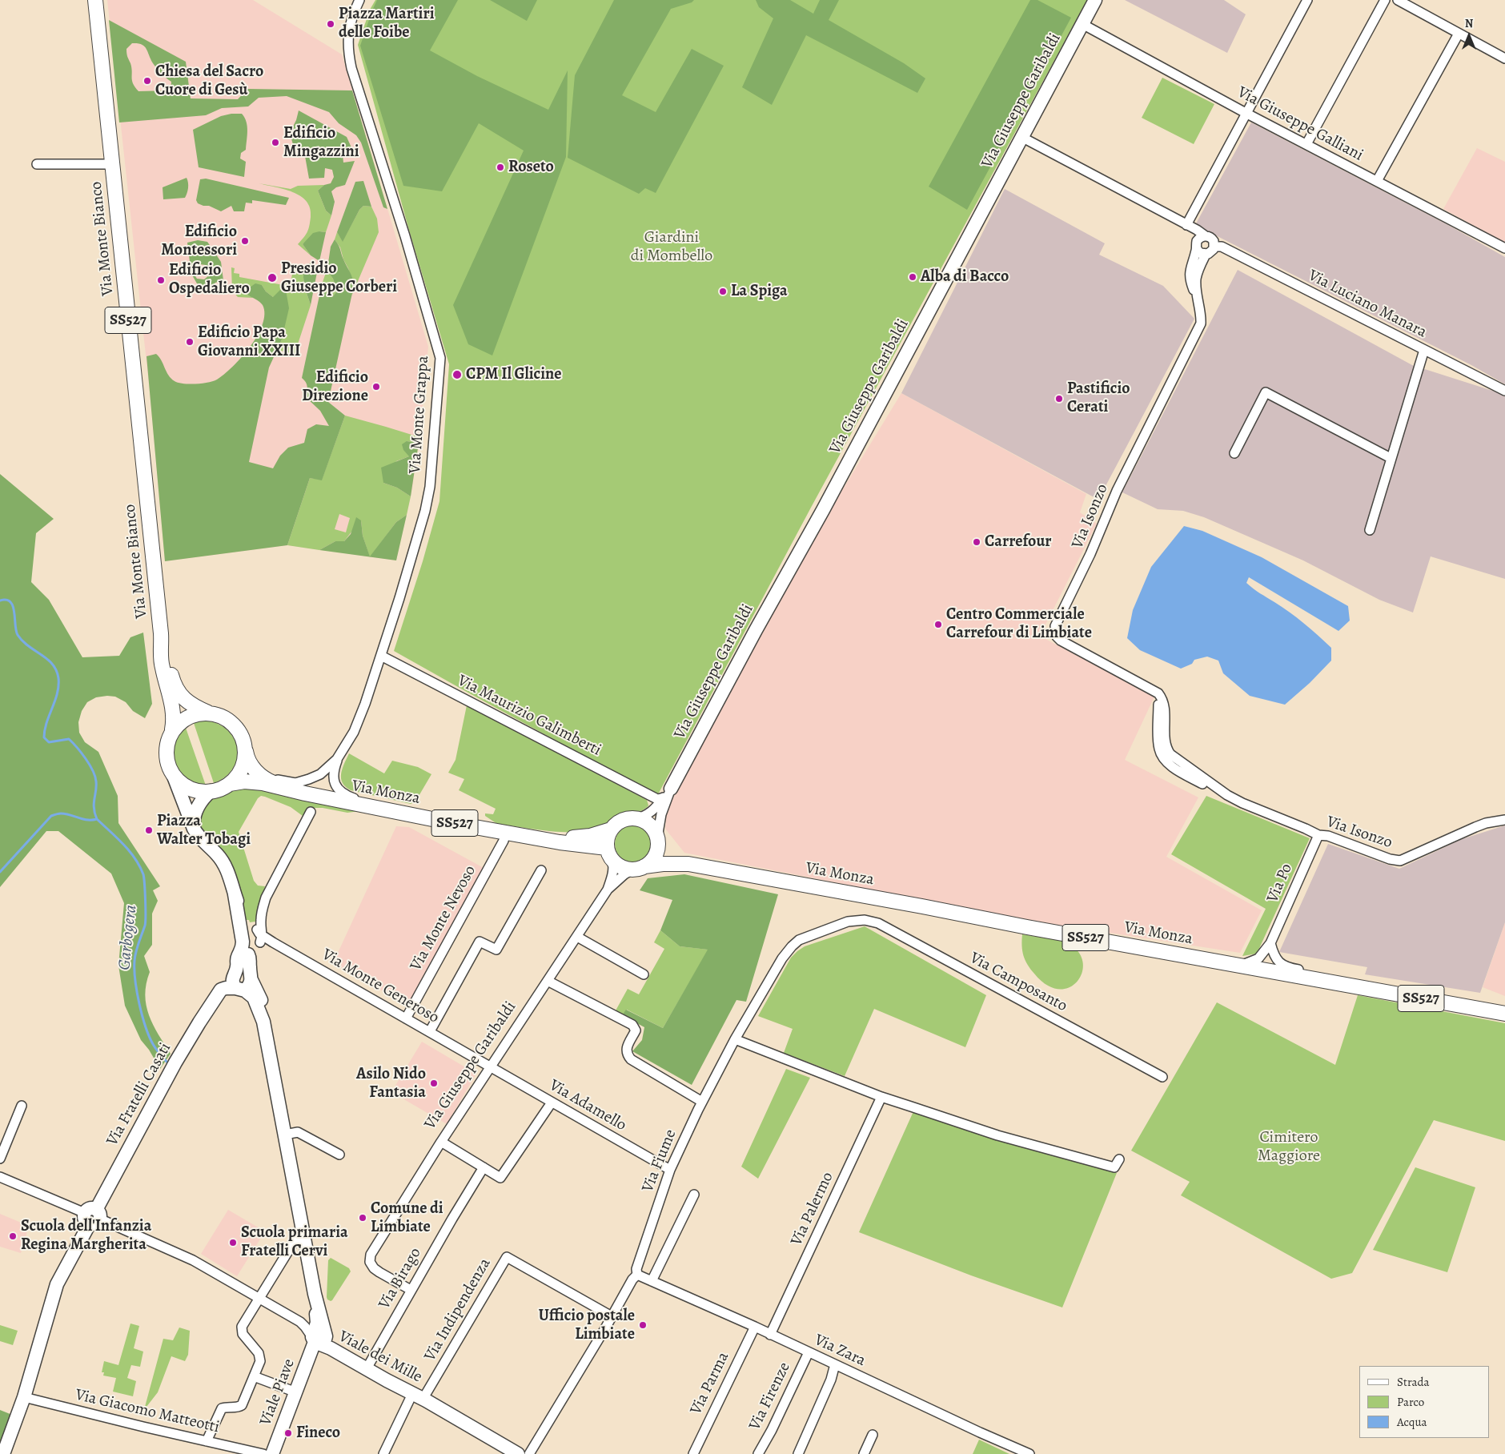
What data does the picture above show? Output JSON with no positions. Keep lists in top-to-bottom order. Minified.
{"streets":{"main road":["Via Monte Bianco","SS527","Via Monza"],"street":["Via Giuseppe Garibaldi","Via Giuseppe Galliani","Via Luciano Manara","Via Monte Grappa","Via Isonzo","Via Maurizio Galimberti","Via Po","Via Monte Nevoso","Via Camposanto","Via Monte Generoso","Via Fratelli Casati","Via Adamello","Via Fiume","Via Palermo","Via Birago","Via Indipendenza","Via Zara","Viale dei Mille","Via Parma","Viale Piave","Via Firenze","Via Giacomo Matteotti"]},"crossings":[["Via Giuseppe Garibaldi","Via Giuseppe Galliani"],["Via Giuseppe Garibaldi","Via Maurizio Galimberti"],["Via Giuseppe Garibaldi","Via Monza"],["Via Giuseppe Garibaldi","Via Monte Generoso"],["Via Giuseppe Garibaldi","Via Adamello"],["Via Giuseppe Garibaldi","Via Birago"],["Via Monte Bianco","SS527"],["Via Monte Bianco","Via Monza"],["Via Luciano Manara","Via Isonzo"],["SS527","Via Monza"],["Via Monte Grappa","Via Maurizio Galimberti"],["Via Monte Grappa","Via Monza"],["Via Isonzo","Via Po"],["Via Monza","Via Po"],["Via Monza","Via Monte Nevoso"],["Via Monte Nevoso","Via Monte Generoso"],["Via Camposanto","Via Fiume"],["Via Monte Generoso","Via Adamello"],["Via Fratelli Casati","Via Giacomo Matteotti"],["Via Adamello","Via Fiume"],["Via Fiume","Via Indipendenza"],["Via Fiume","Via Zara"],["Via Palermo","Via Zara"],["Via Birago","Viale dei Mille"],["Via Indipendenza","Viale dei Mille"],["Via Zara","Via Parma"],["Via Zara","Via Firenze"],["Viale dei Mille","Viale Piave"]],"water":["Garbogera"],"parks":["Giardini di Mombello","Cimitero Maggiore"],"places":["Piazza Martiri delle Foibe","Chiesa del Sacro Cuore di Gesù","Edificio Mingazzini","Roseto","Edificio Montessori","Alba di Bacco","Presidio Giuseppe Corberi","Edificio Ospedaliero","La Spiga","Edificio Papa Giovanni XXIII","CPM Il Glicine","Edificio Direzione","Pastificio Cerati","Carrefour","Centro Commerciale Carrefour di Limbiate","Piazza Walter Tobagi","Asilo Nido Fantasia","Comune di Limbiate","Scuola dell'Infanzia Regina Margherita","Scuola primaria Fratelli Cervi","Ufficio postale Limbiate","Fineco"],"legend":["Strada","Parco","Acqua"],"north":"top"}
